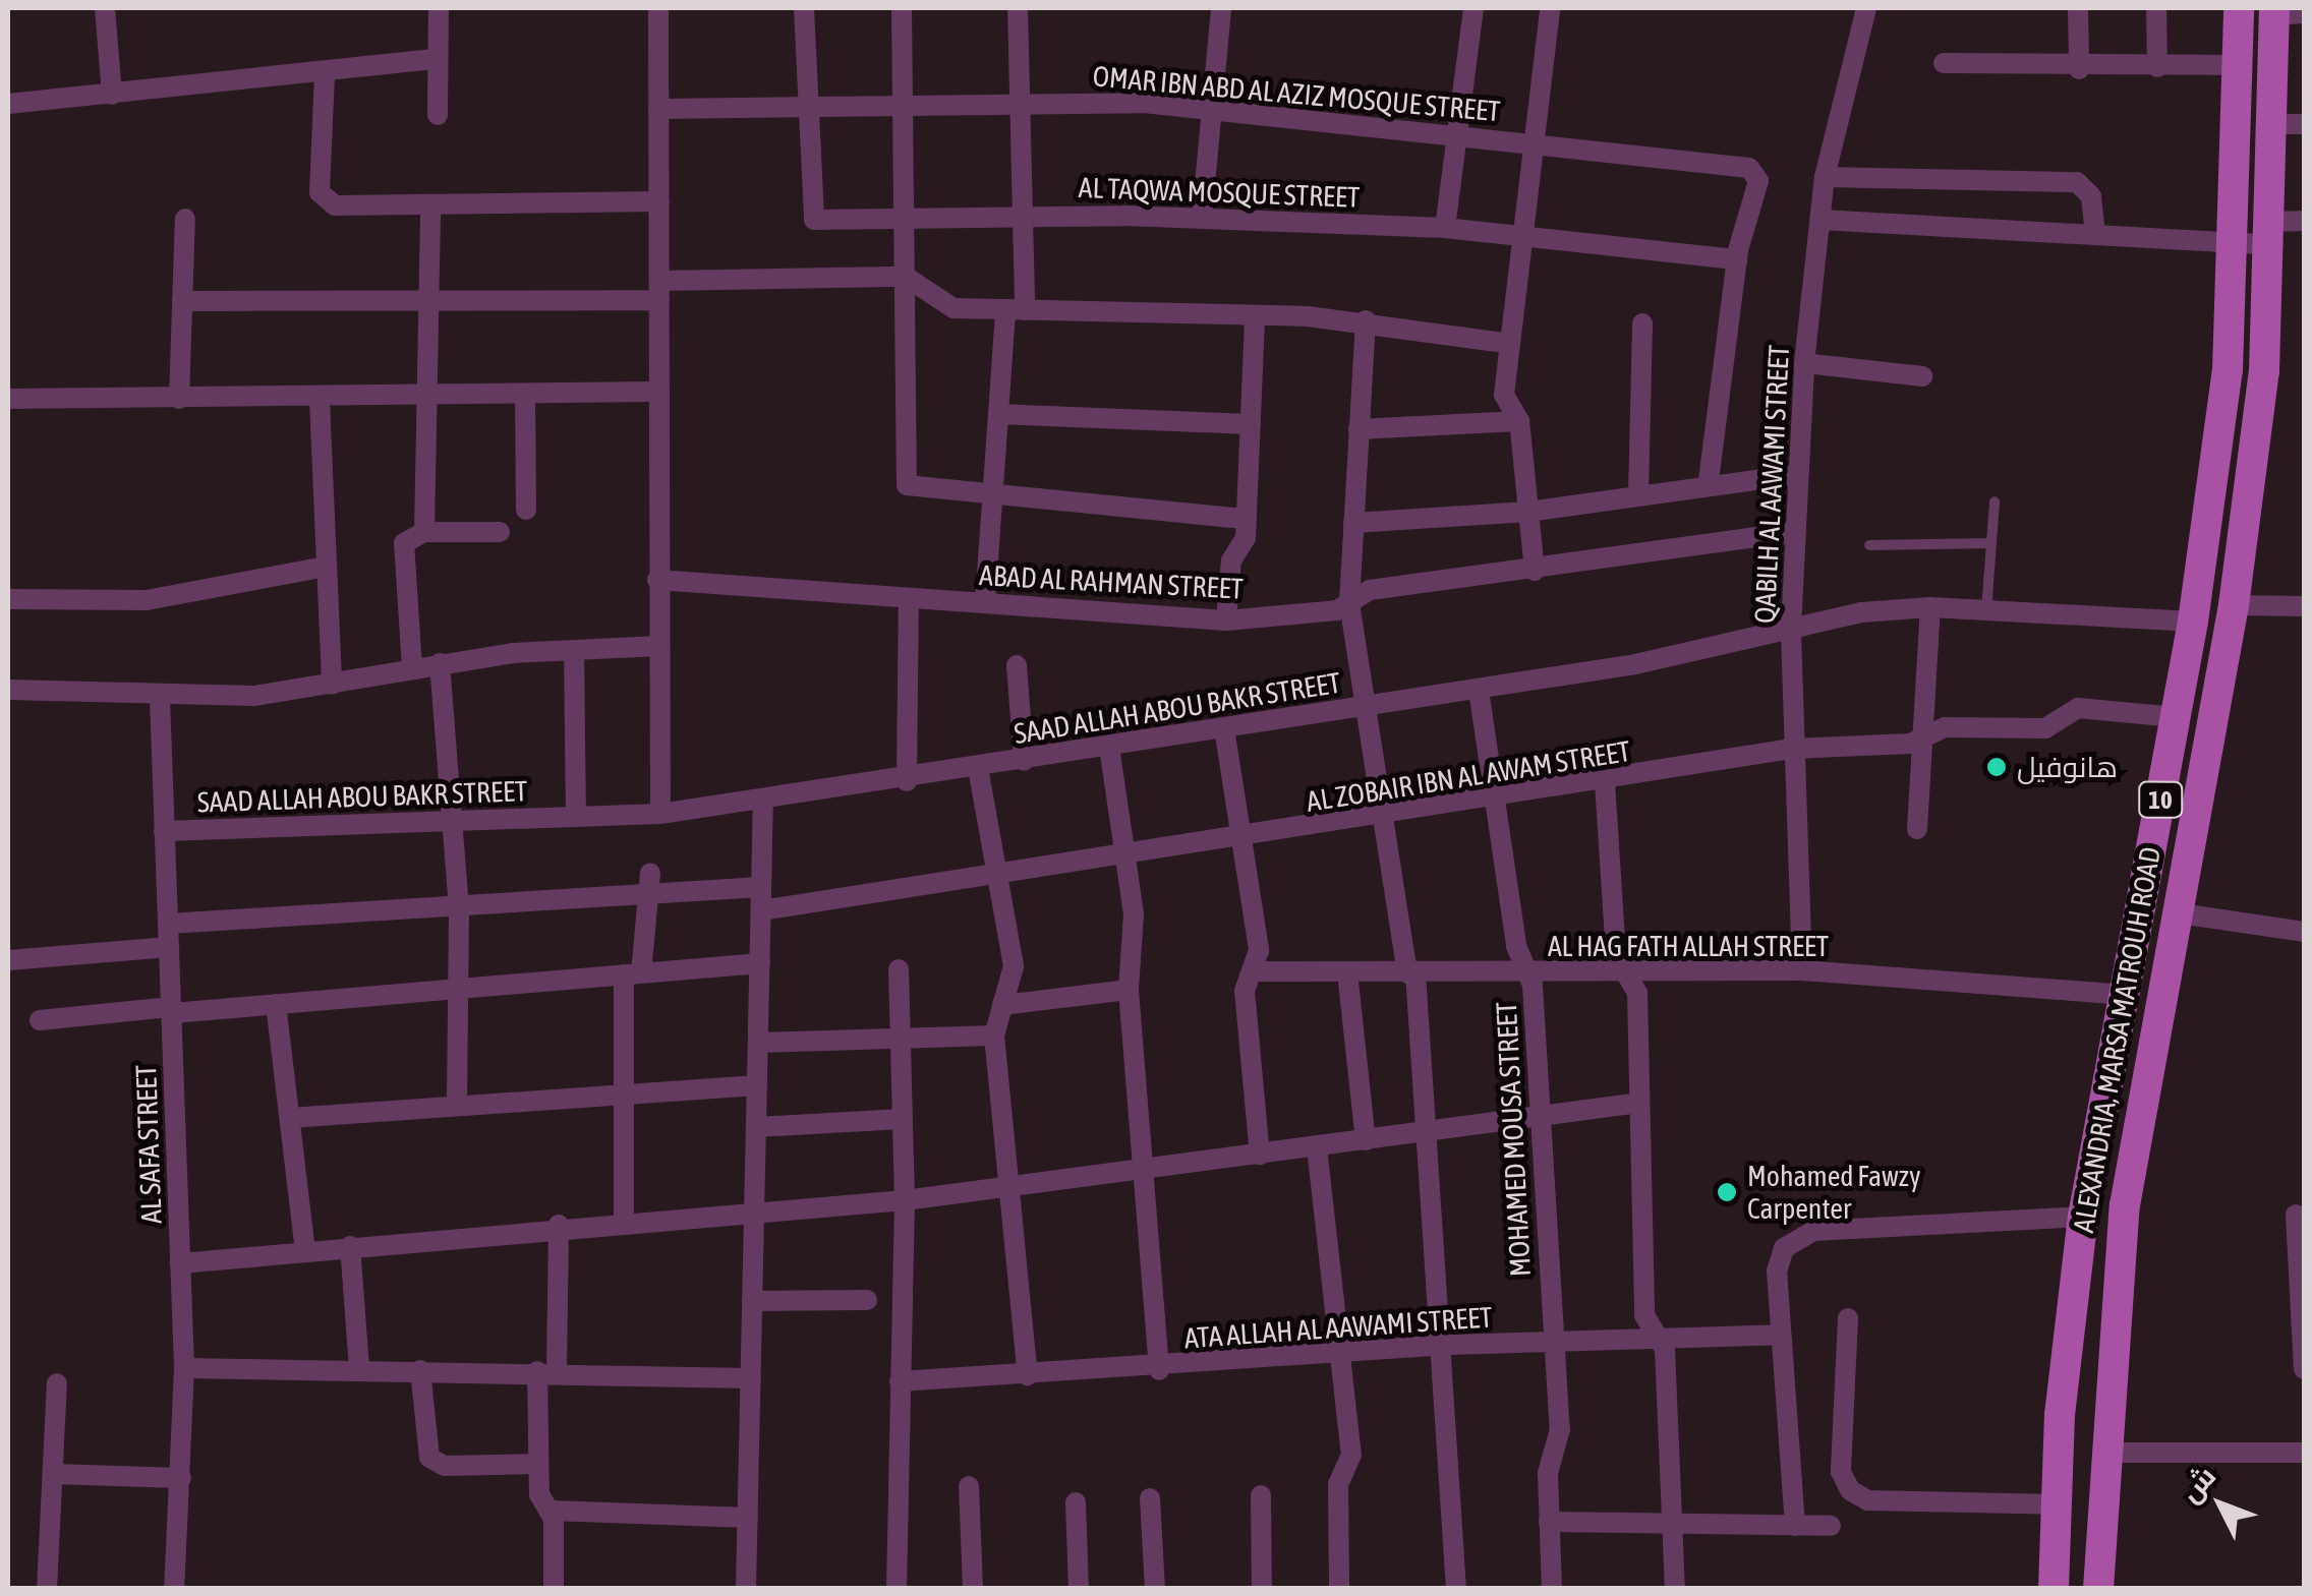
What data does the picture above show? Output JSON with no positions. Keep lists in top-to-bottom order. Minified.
{"streets":{"main road":["10","ALEXANDRIA, MARSA MATROUH ROAD"],"street":["OMAR IBN ABD AL AZIZ MOSQUE STREET","AL TAQWA MOSQUE STREET","QABILH AL AAWAMI STREET","ABAD AL RAHMAN STREET","SAAD ALLAH ABOU BAKR STREET","AL ZOBAIR IBN AL AWAM STREET","AL HAG FATH ALLAH STREET","MOHAMED MOUSA STREET","AL SAFA STREET","ATA ALLAH AL AAWAMI STREET"]},"crossings":[["OMAR IBN ABD AL AZIZ MOSQUE STREET","AL TAQWA MOSQUE STREET"],["QABILH AL AAWAMI STREET","ABAD AL RAHMAN STREET"],["QABILH AL AAWAMI STREET","SAAD ALLAH ABOU BAKR STREET"],["QABILH AL AAWAMI STREET","AL ZOBAIR IBN AL AWAM STREET"],["QABILH AL AAWAMI STREET","AL HAG FATH ALLAH STREET"],["SAAD ALLAH ABOU BAKR STREET","ALEXANDRIA, MARSA MATROUH ROAD"],["SAAD ALLAH ABOU BAKR STREET","MOHAMED MOUSA STREET"],["SAAD ALLAH ABOU BAKR STREET","AL SAFA STREET"],["AL ZOBAIR IBN AL AWAM STREET","ALEXANDRIA, MARSA MATROUH ROAD"],["AL ZOBAIR IBN AL AWAM STREET","MOHAMED MOUSA STREET"],["AL HAG FATH ALLAH STREET","ALEXANDRIA, MARSA MATROUH ROAD"],["AL HAG FATH ALLAH STREET","MOHAMED MOUSA STREET"],["MOHAMED MOUSA STREET","ATA ALLAH AL AAWAMI STREET"]],"places":["هانوفيل","Mohamed Fawzy Carpenter"],"north":"top left"}
